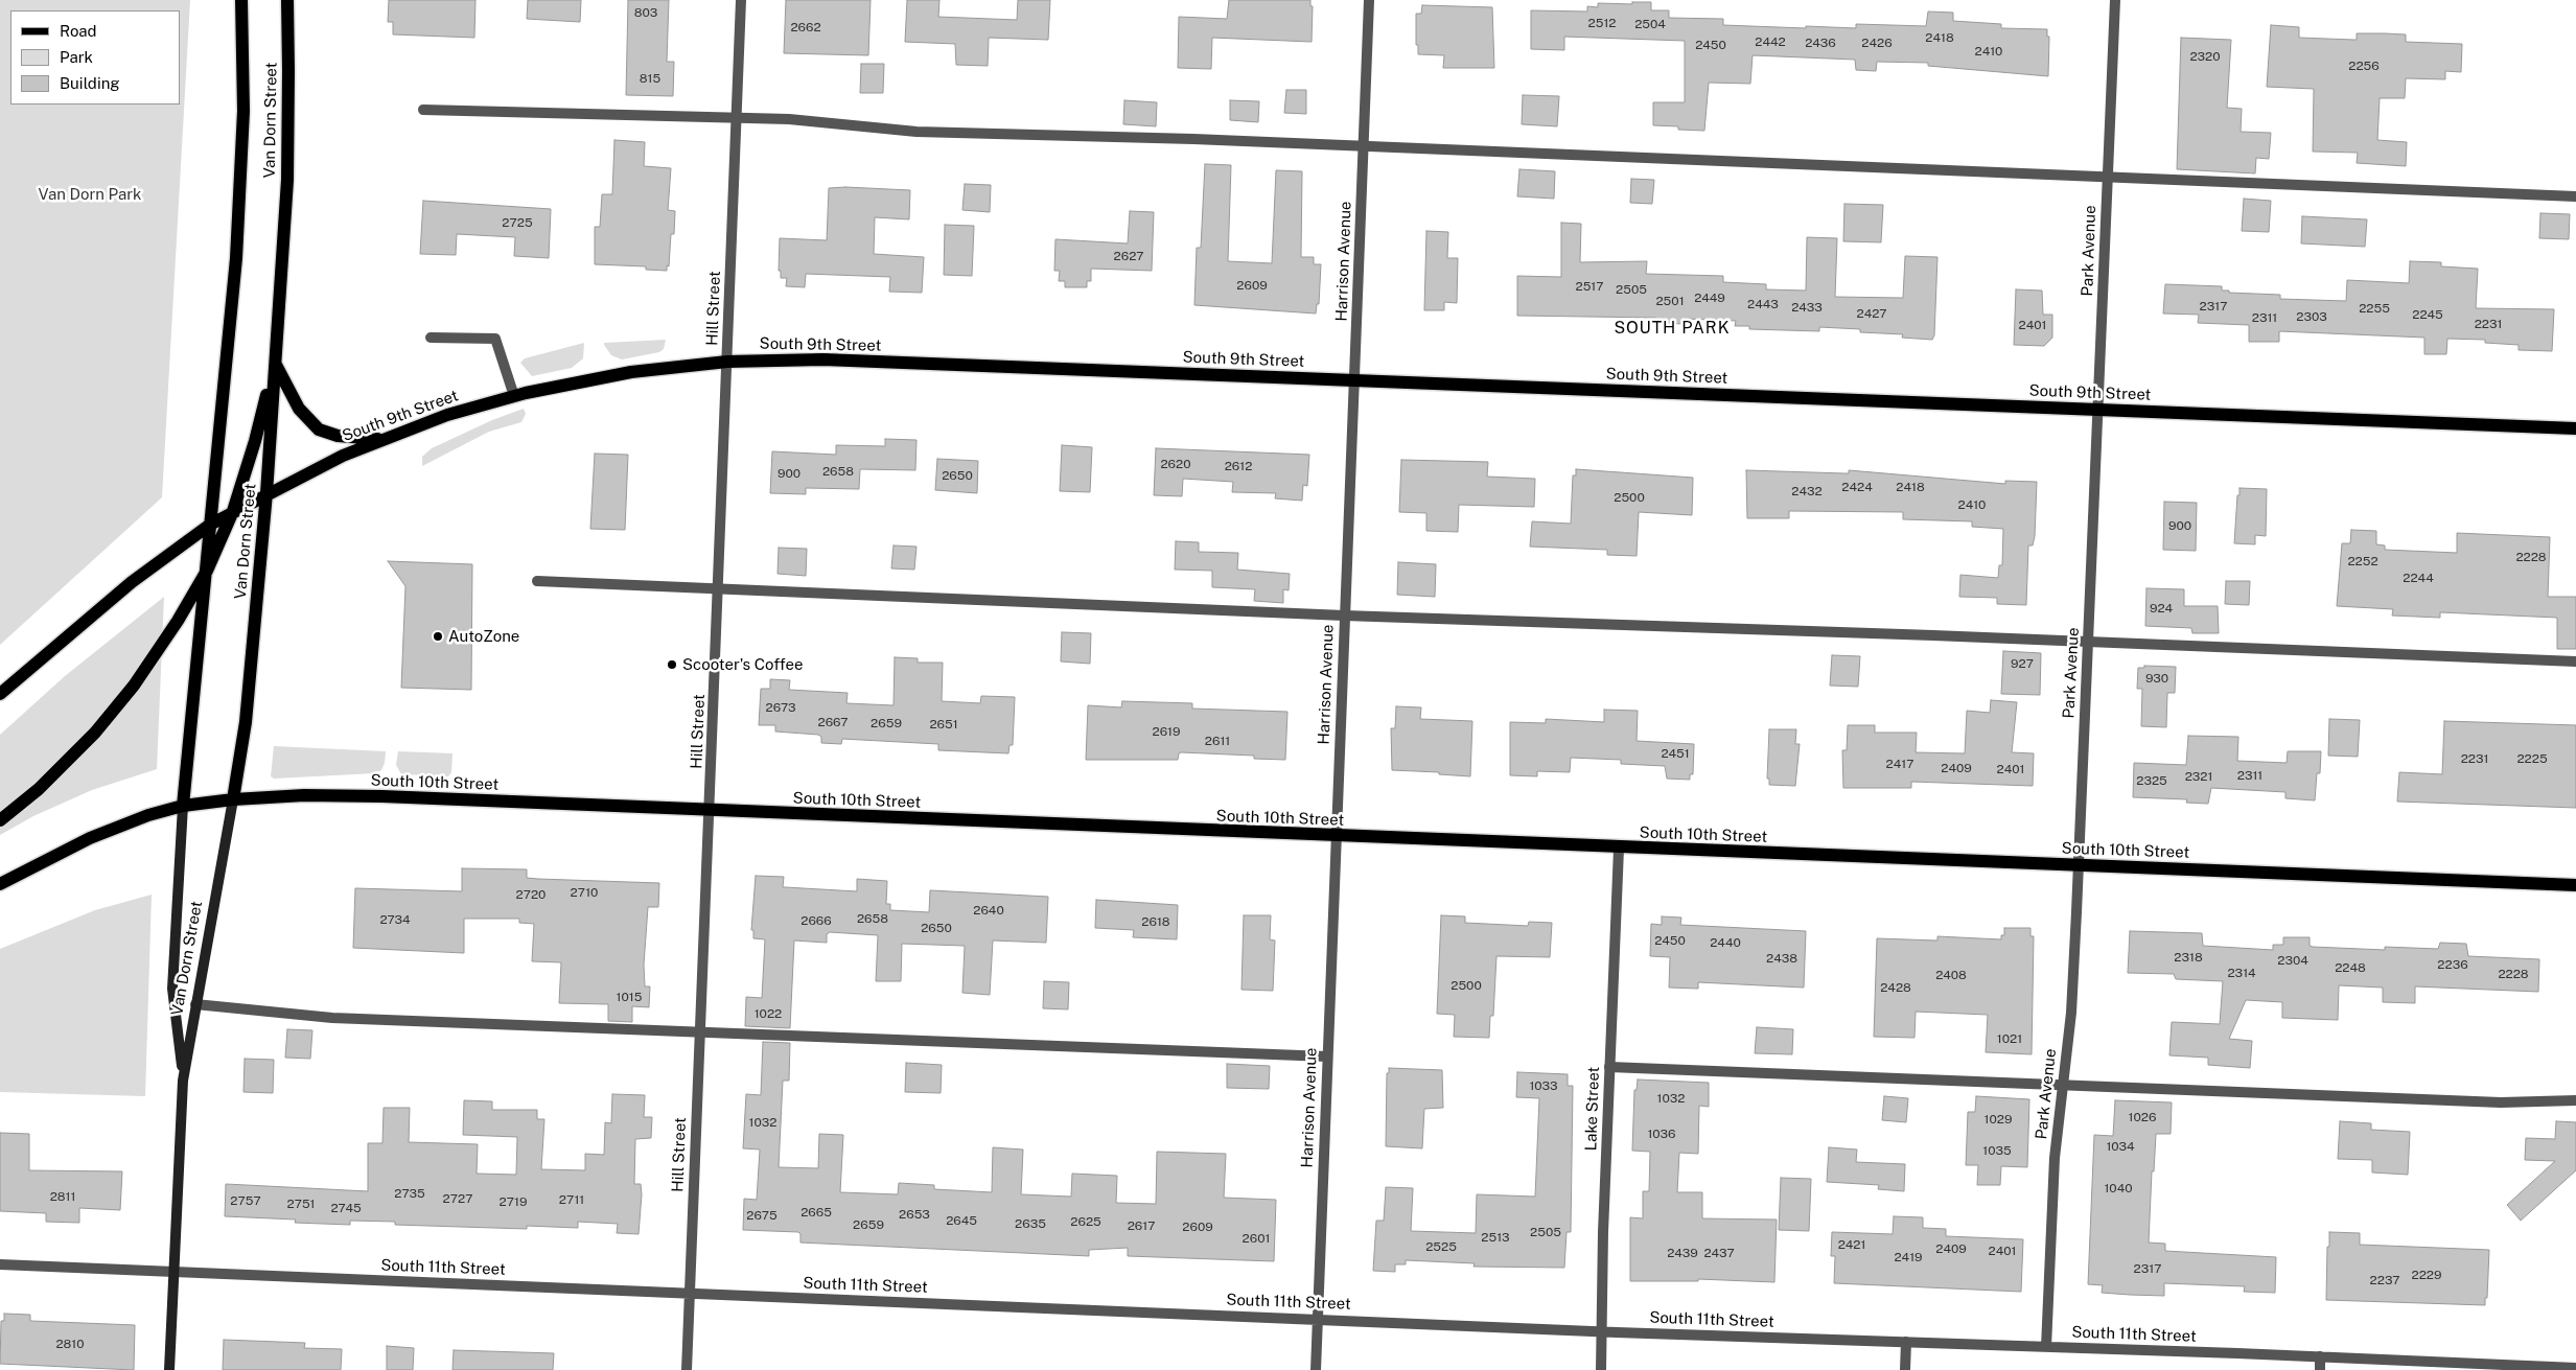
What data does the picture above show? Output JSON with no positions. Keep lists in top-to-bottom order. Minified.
{"streets":{"main road":["Van Dorn Street","South 9th Street","South 10th Street"],"street":["Park Avenue","Harrison Avenue","Hill Street","Lake Street","South 11th Street"]},"crossings":[["Van Dorn Street","South 9th Street"],["Van Dorn Street","South 10th Street"],["Van Dorn Street","South 11th Street"],["Park Avenue","South 9th Street"],["Park Avenue","South 10th Street"],["Park Avenue","South 11th Street"],["Harrison Avenue","South 9th Street"],["Harrison Avenue","South 10th Street"],["Harrison Avenue","South 11th Street"],["Hill Street","South 9th Street"],["Hill Street","South 10th Street"],["Hill Street","South 11th Street"],["South 10th Street","Lake Street"],["Lake Street","South 11th Street"]],"districts":["SOUTH PARK"],"parks":["Van Dorn Park"],"places":["AutoZone","Scooter's Coffee"],"house_numbers":["803","2512","2504","2662","2418","2442","2436","2426","2450","2410","2320","2256","815","2725","2627","2609","2517","2505","2449","2501","2443","2317","2433","2255","2427","2245","2303","2311","2231","2401","2620","2612","2658","900","2650","2424","2418","2432","2500","2410","900","2228","2252","2244","924","927","930","2673","2667","2659","2651","2619","2611","2451","2231","2225","2417","2409","2401","2311","2321","2325","2710","2720","2640","2658","2734","2666","2618","2650","2450","2440","2318","2438","2304","2236","2248","2314","2228","2408","2500","2428","1015","1022","1021","1033","1032","1026","1029","1032","1036","1034","1035","1040","2735","2811","2727","2711","2757","2719","2751","2745","2665","2653","2675","2645","2625","2635","2659","2617","2609","2505","2513","2601","2421","2525","2409","2401","2439","2437","2419","2317","2229","2237","2810"],"legend":["Road","Park","Building"]}
